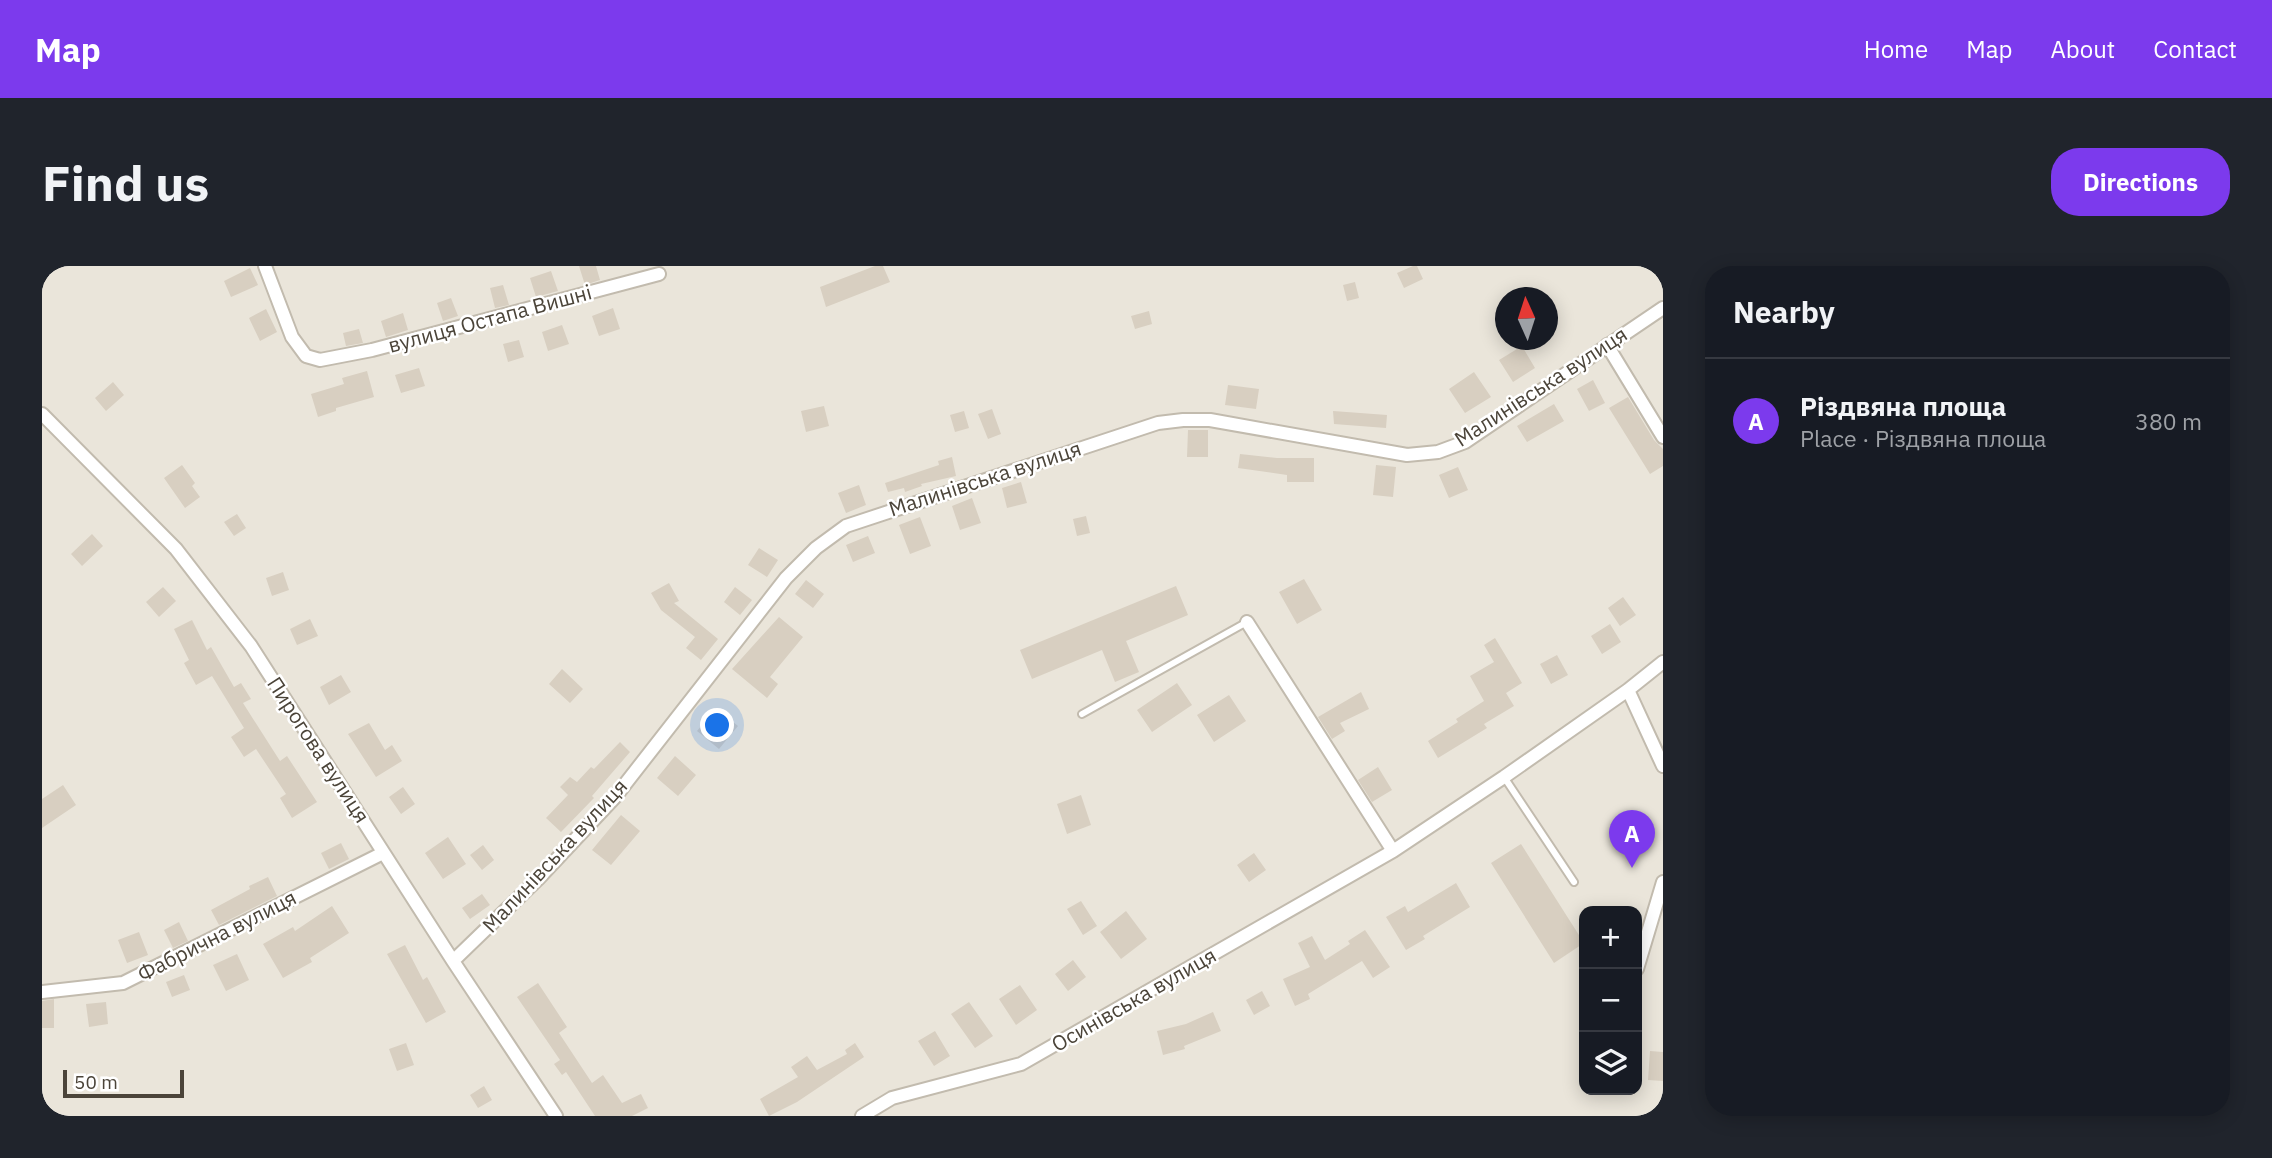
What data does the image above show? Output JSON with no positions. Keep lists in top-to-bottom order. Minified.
{"streets":{"street":["вулиця Остапа Вишні","Малинівська вулиця","Пирогова вулиця","Фабрична вулиця","Осинівська вулиця"]},"crossings":[["Малинівська вулиця","Пирогова вулиця"],["Пирогова вулиця","Фабрична вулиця"]],"scale_bar":"50 m","north":"top","page":{"header":"Map","nav":["Home","Map","About","Contact"],"buttons":"Directions","title":"Find us","heading":"Nearby","list":[{"mark":"A","name":"Різдвяна площа","note":"Place · Різдвяна площа","value":"380 m"}],"pins":"A","map_buttons":["+","−"],"scale":"50 m"}}
